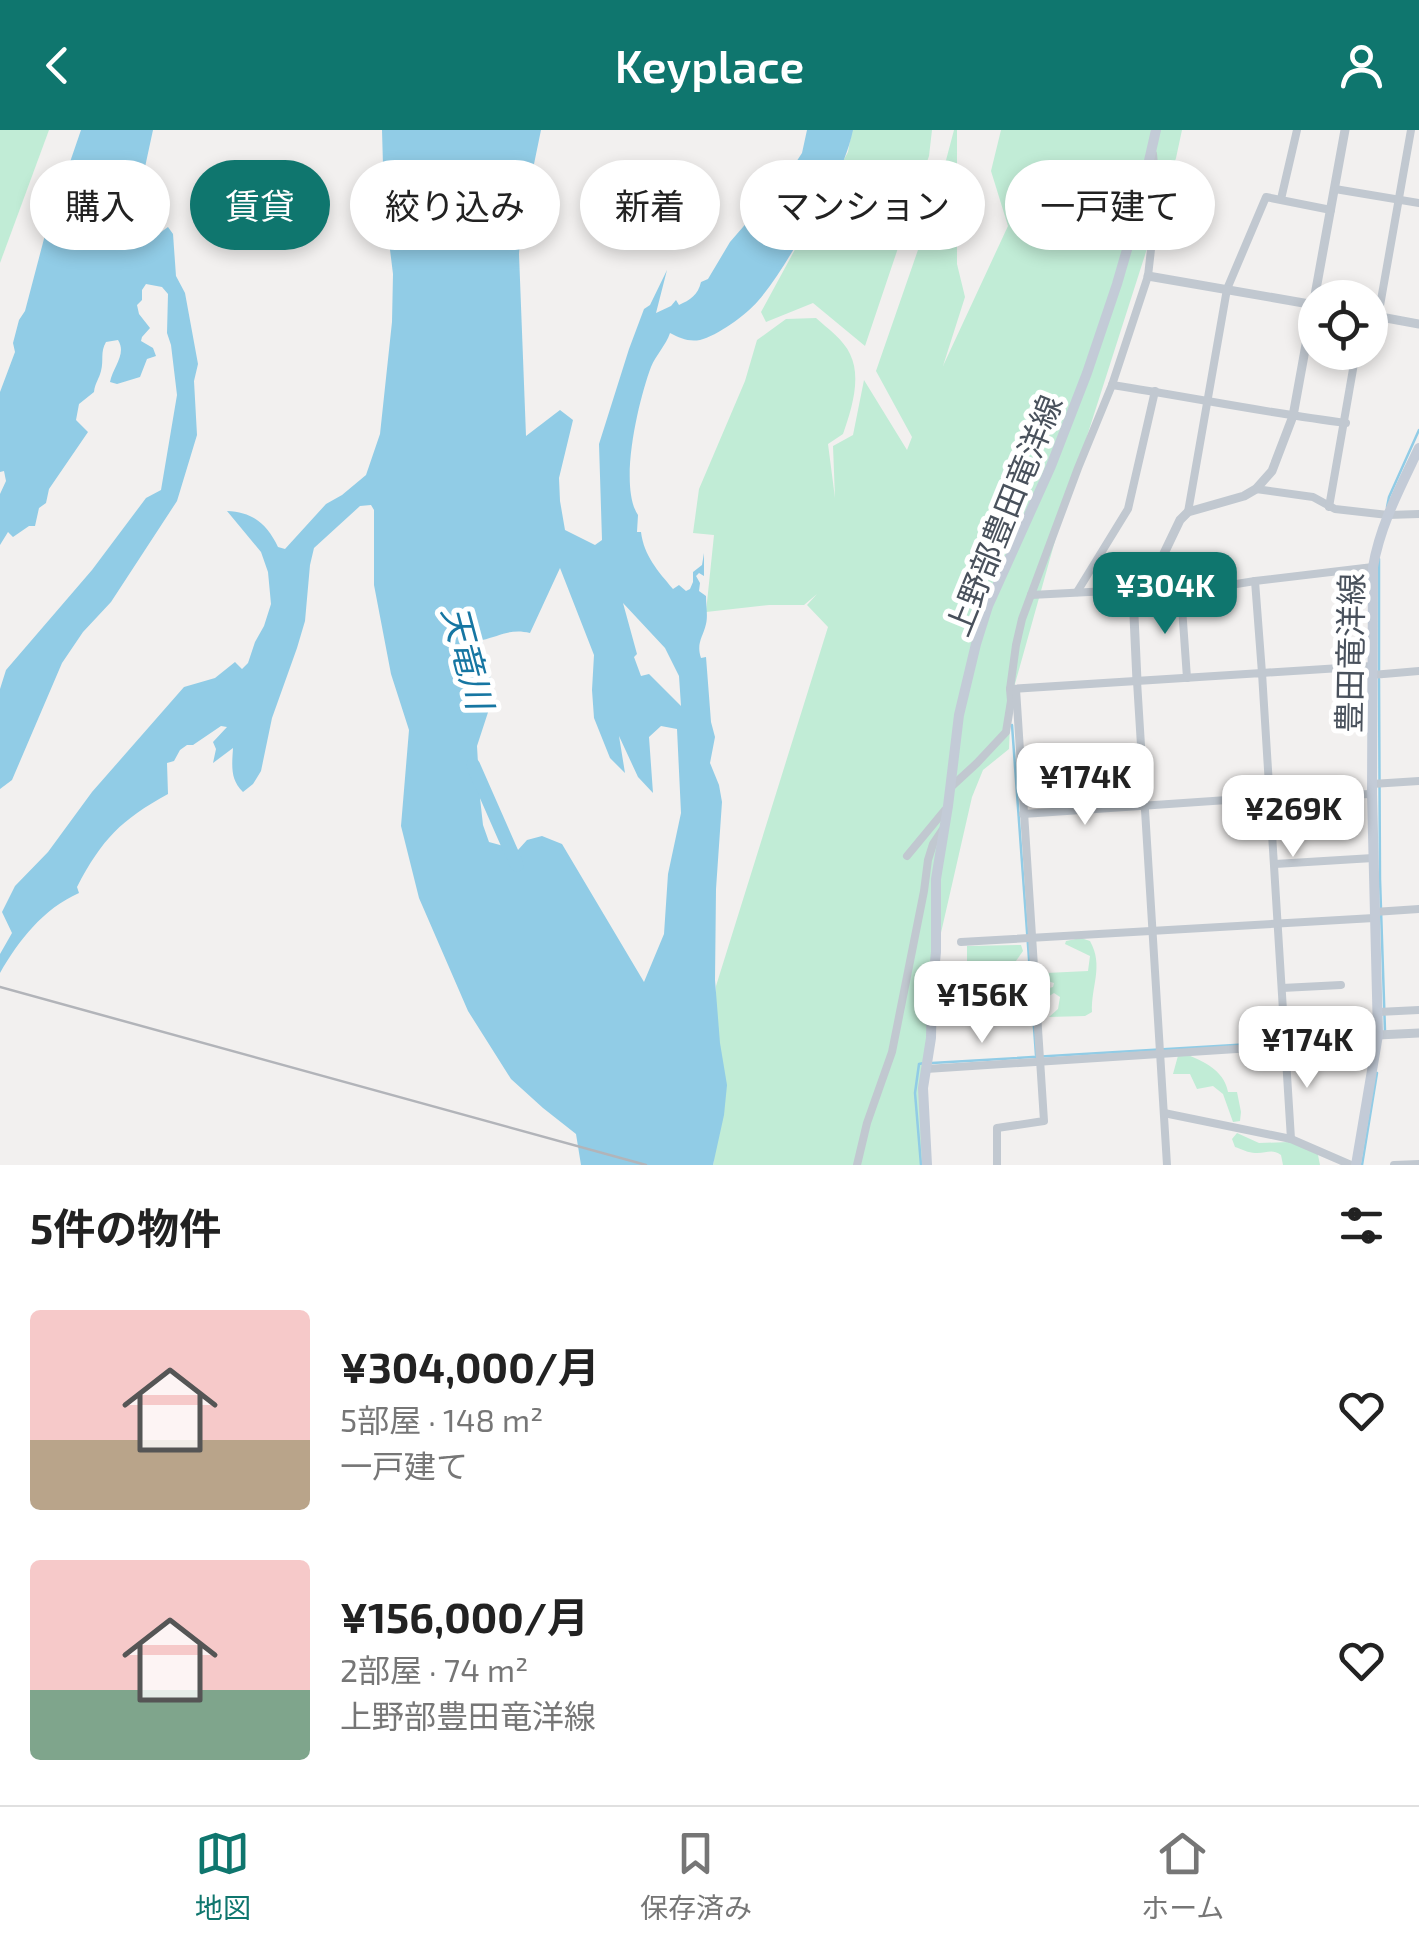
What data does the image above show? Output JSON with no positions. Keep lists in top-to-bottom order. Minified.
{"streets":{"main road":["上野部豊田竜洋線","豊田竜洋線"]},"water":["天竜川"],"page":{"header":"Keyplace","chip":["購入","賃貸","絞り込み","新着","マンション","一戸建て"],"price":["¥304K","¥174K","¥269K","¥156K","¥174K"],"heading":"5件の物件","list":[{"name":"¥304,000/月","note":"5部屋 · 148 m² · 一戸建て"},{"name":"¥156,000/月","note":"2部屋 · 74 m² · 上野部豊田竜洋線"}],"tabs":["地図","保存済み","ホーム"]}}
